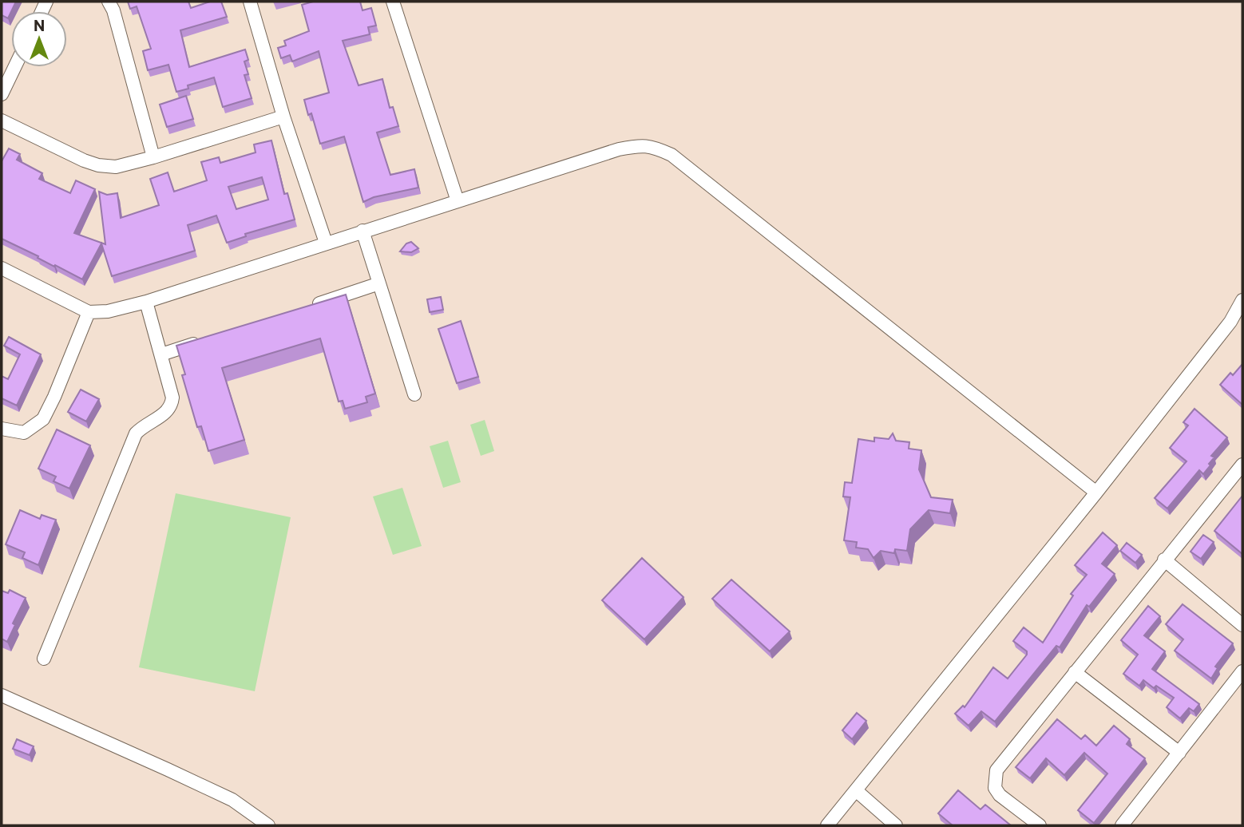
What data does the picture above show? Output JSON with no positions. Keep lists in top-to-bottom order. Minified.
{"north":"top"}
